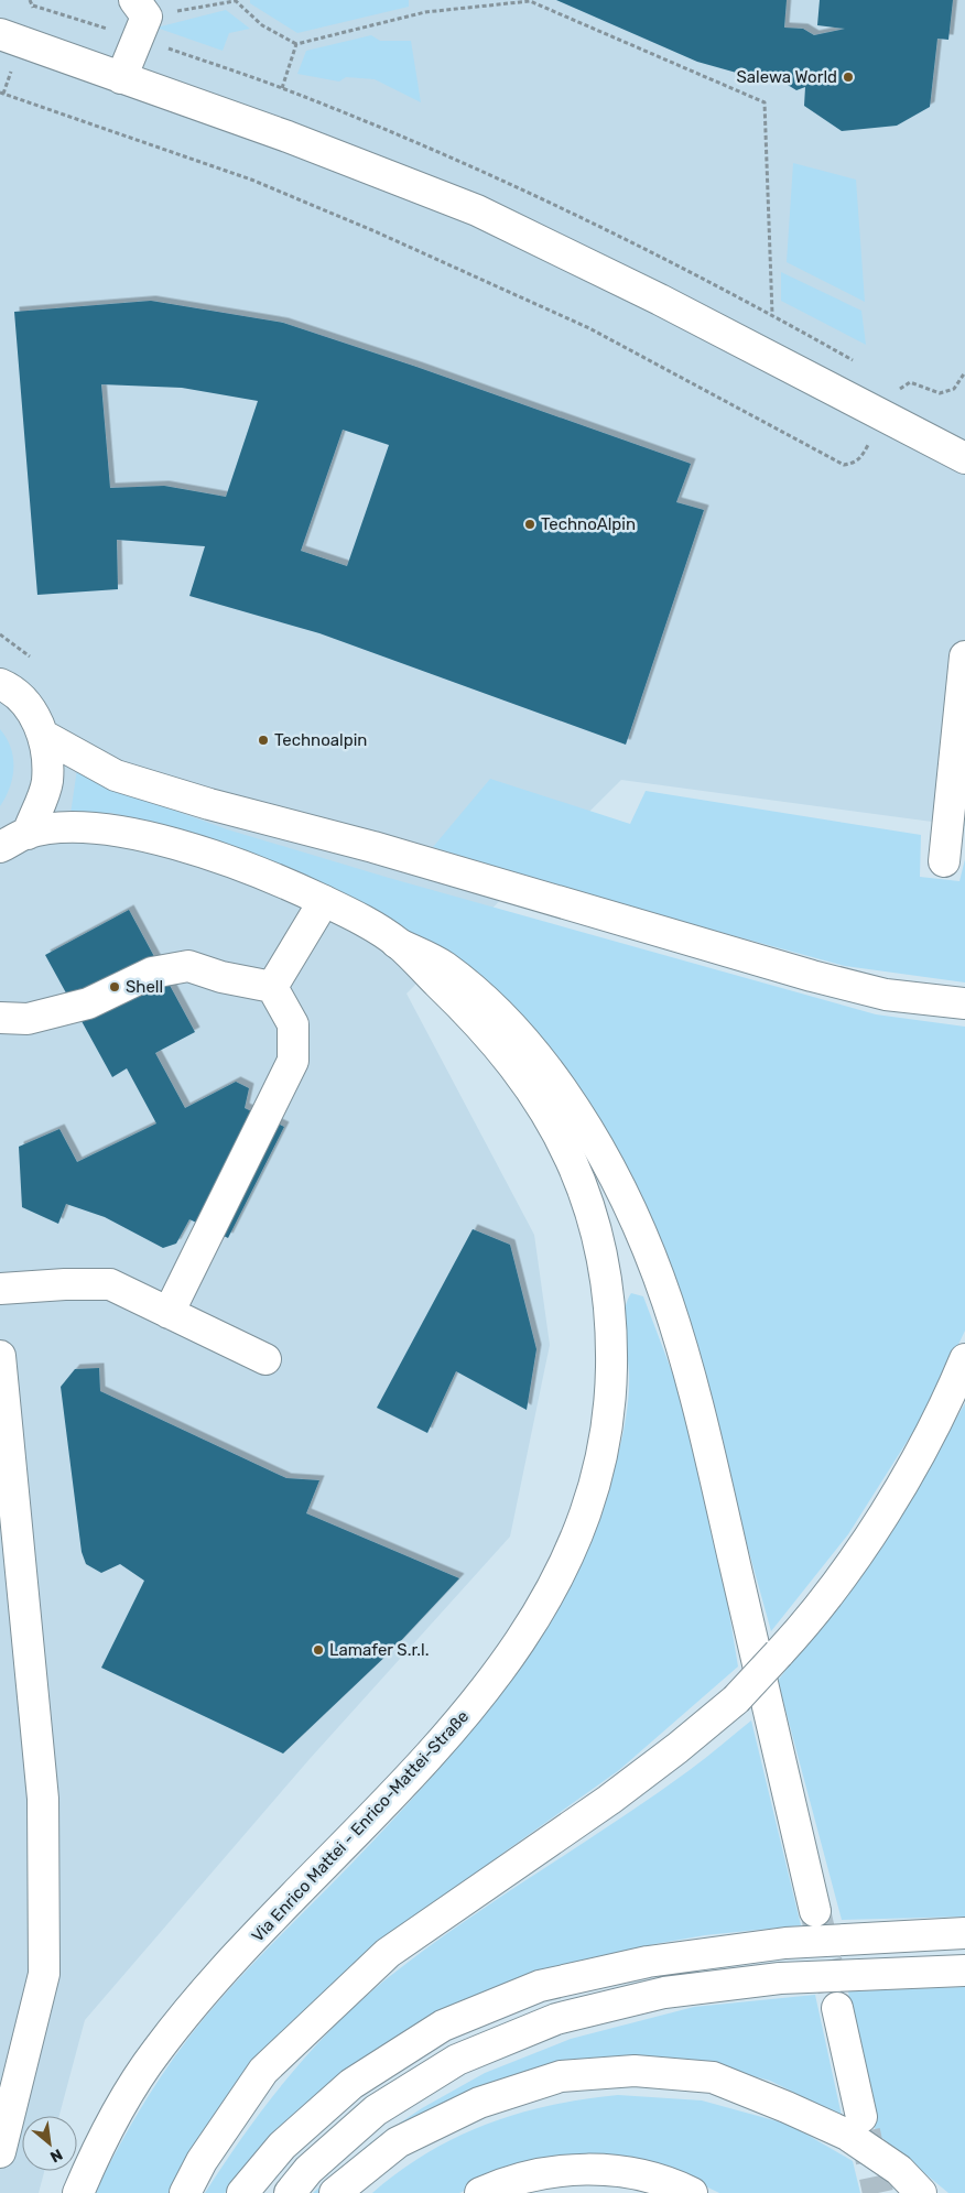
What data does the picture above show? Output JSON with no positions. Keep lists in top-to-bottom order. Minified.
{"streets":{"main road":["Via Enrico Mattei - Enrico-Mattei-Straße"]},"places":["Salewa World","TechnoAlpin","Technoalpin","Shell","Lamafer S.r.l."],"north":"bottom right"}
